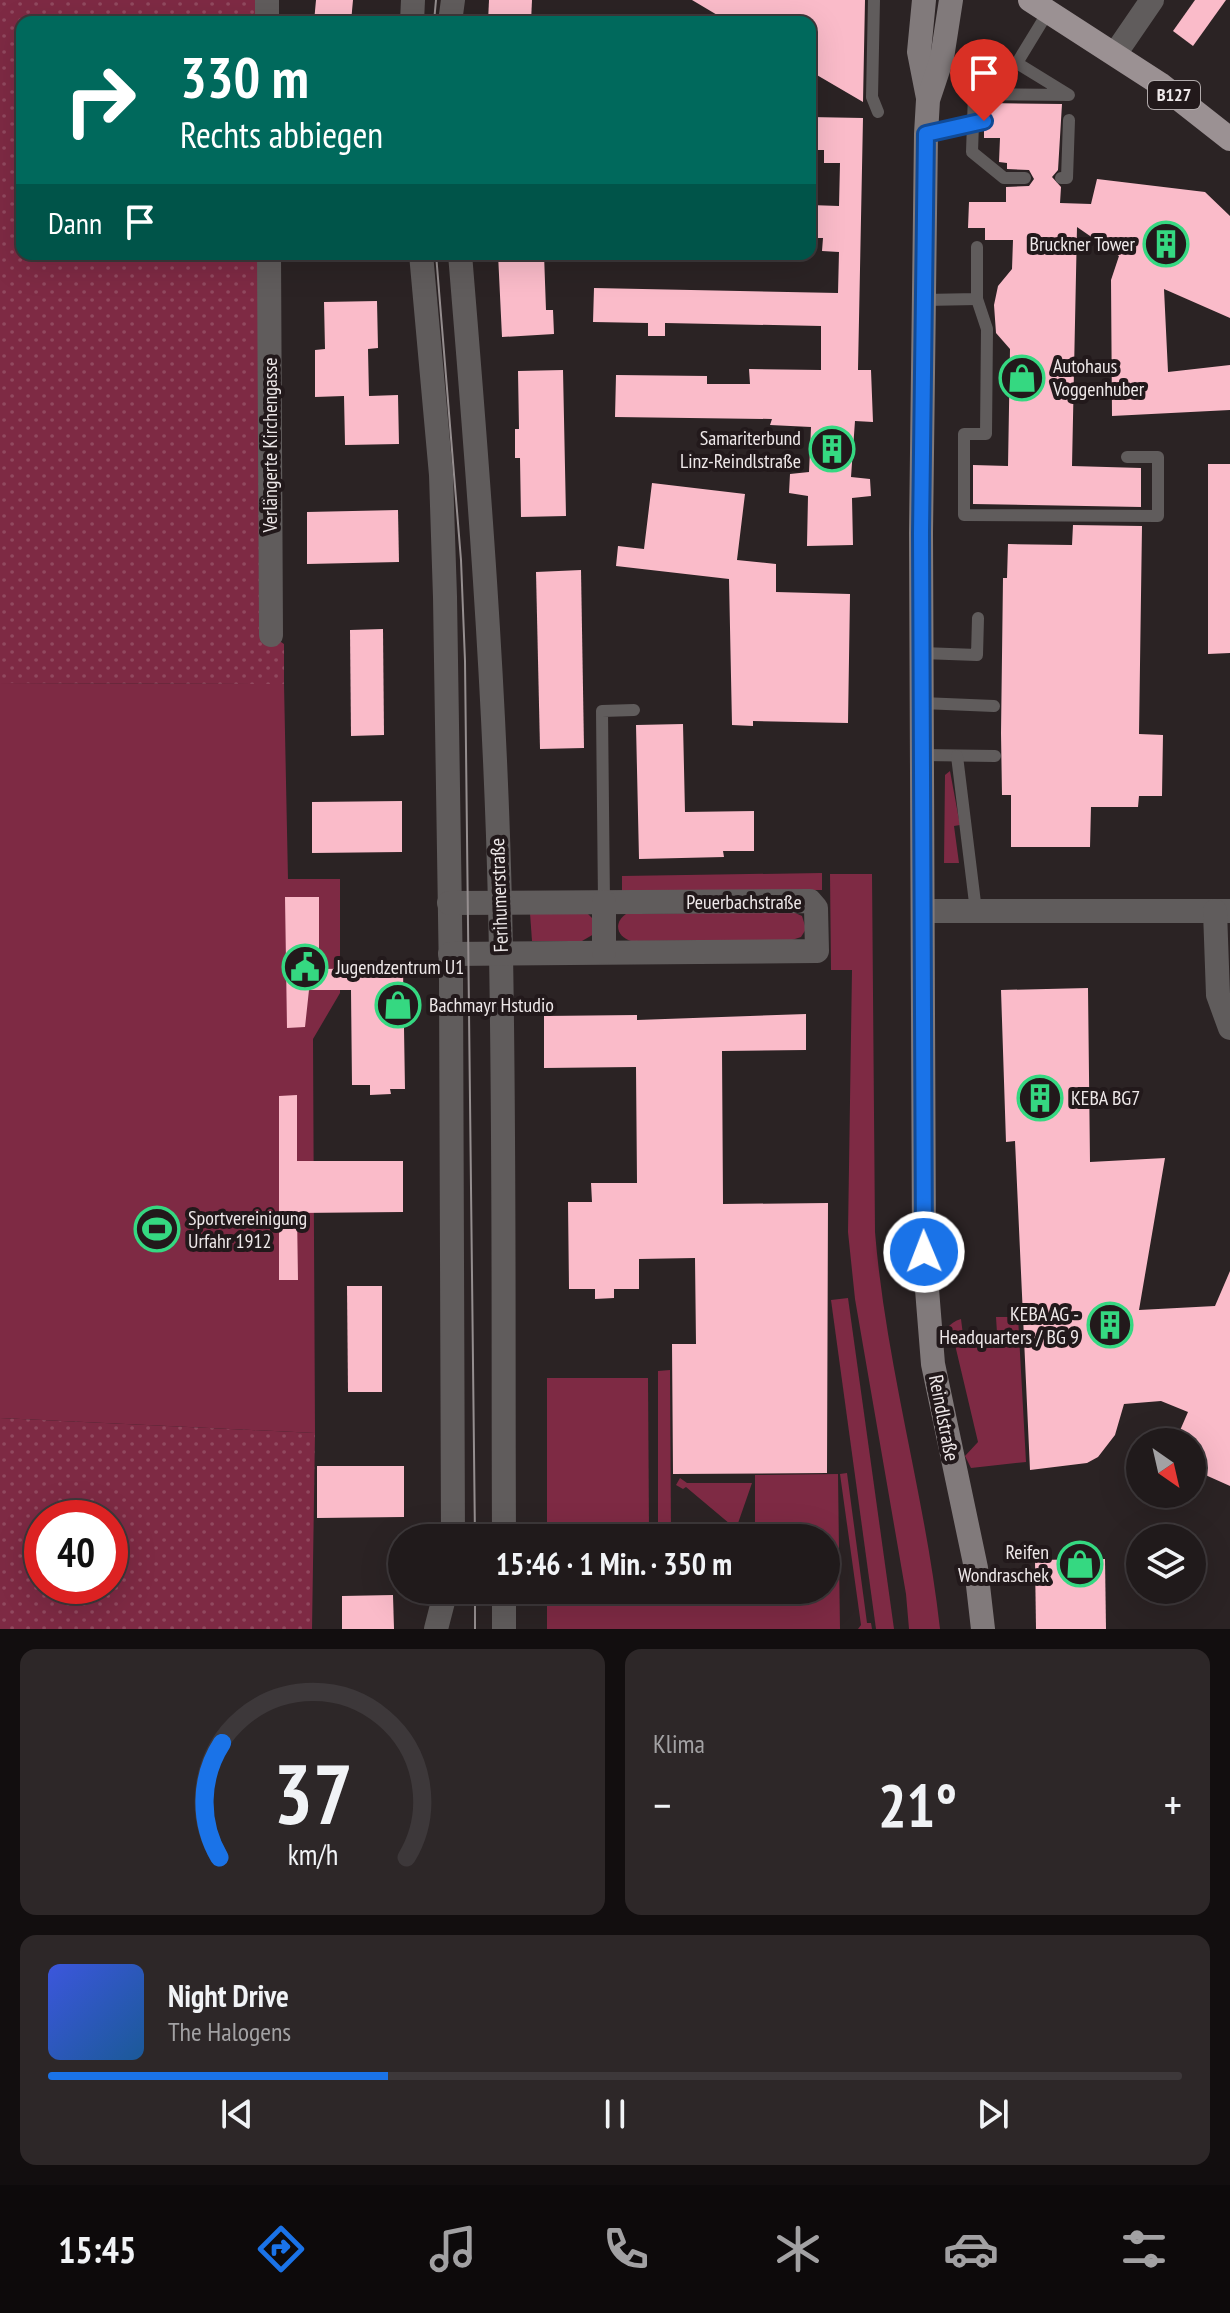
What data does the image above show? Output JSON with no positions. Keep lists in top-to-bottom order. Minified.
{"streets":{"main road":["B127"],"street":["Verlängerte Kirchengasse","Ferihumerstraße","Peuerbachstraße","Reindlstraße"]},"crossings":[["Ferihumerstraße","Peuerbachstraße"]],"places":{"building":["Bruckner Tower","Samariterbund Linz-Reindlstraße","KEBA BG7","KEBA AG - Headquarters / BG 9"],"shop":["Autohaus Voggenhuber","Bachmayr Hstudio","Reifen Wondraschek"],"public building":["Jugendzentrum U1"],"sports":["Sportvereinigung Urfahr 1912"]},"north":"bottom right","page":{"turn":["330 m","Rechts abbiegen"],"then":"Dann","limit":"40","trip":"15:46 · 1 Min. · 350 m","tile":"Klima","heat":["−","21°","+"],"song":["Night Drive","The Halogens"],"tabs":"15:45","gauge":["37","km/h"]}}
